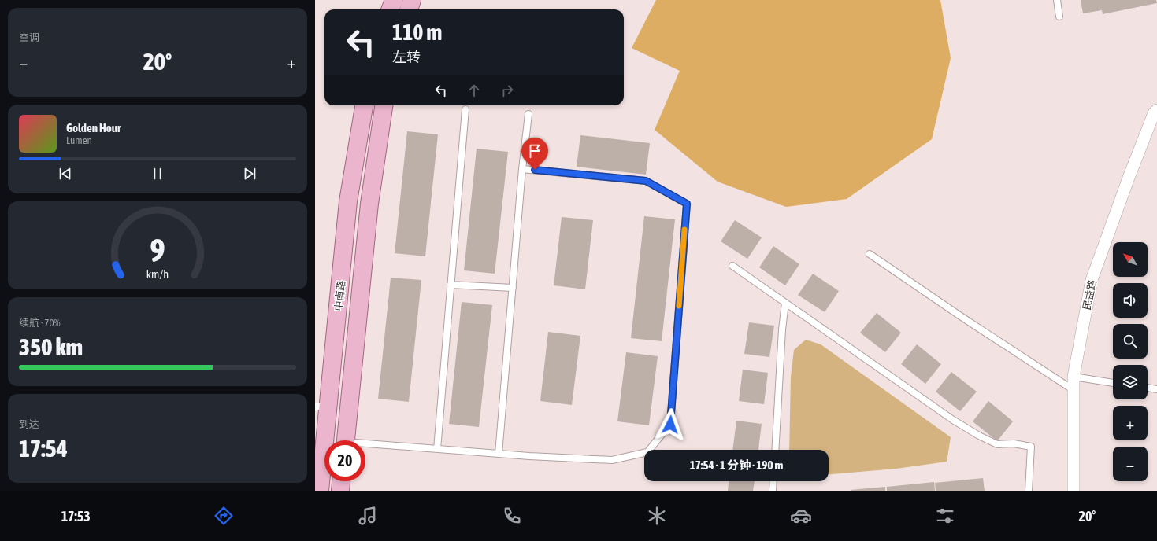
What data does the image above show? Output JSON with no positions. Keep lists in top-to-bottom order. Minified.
{"streets":{"main road":["中南路"],"street":["民益路"]},"north":"top left","page":{"tile":["空调",["续航 · 70%","350 km"],["到达","17:54"]],"turn":["110 m","左转"],"heat":["−","20°","+"],"song":["Golden Hour","Lumen"],"map_buttons":["+","−"],"limit":"20","trip":"17:54 · 1 分钟 · 190 m","tabs":["17:53","20°"],"gauge":["9","km/h"]}}
